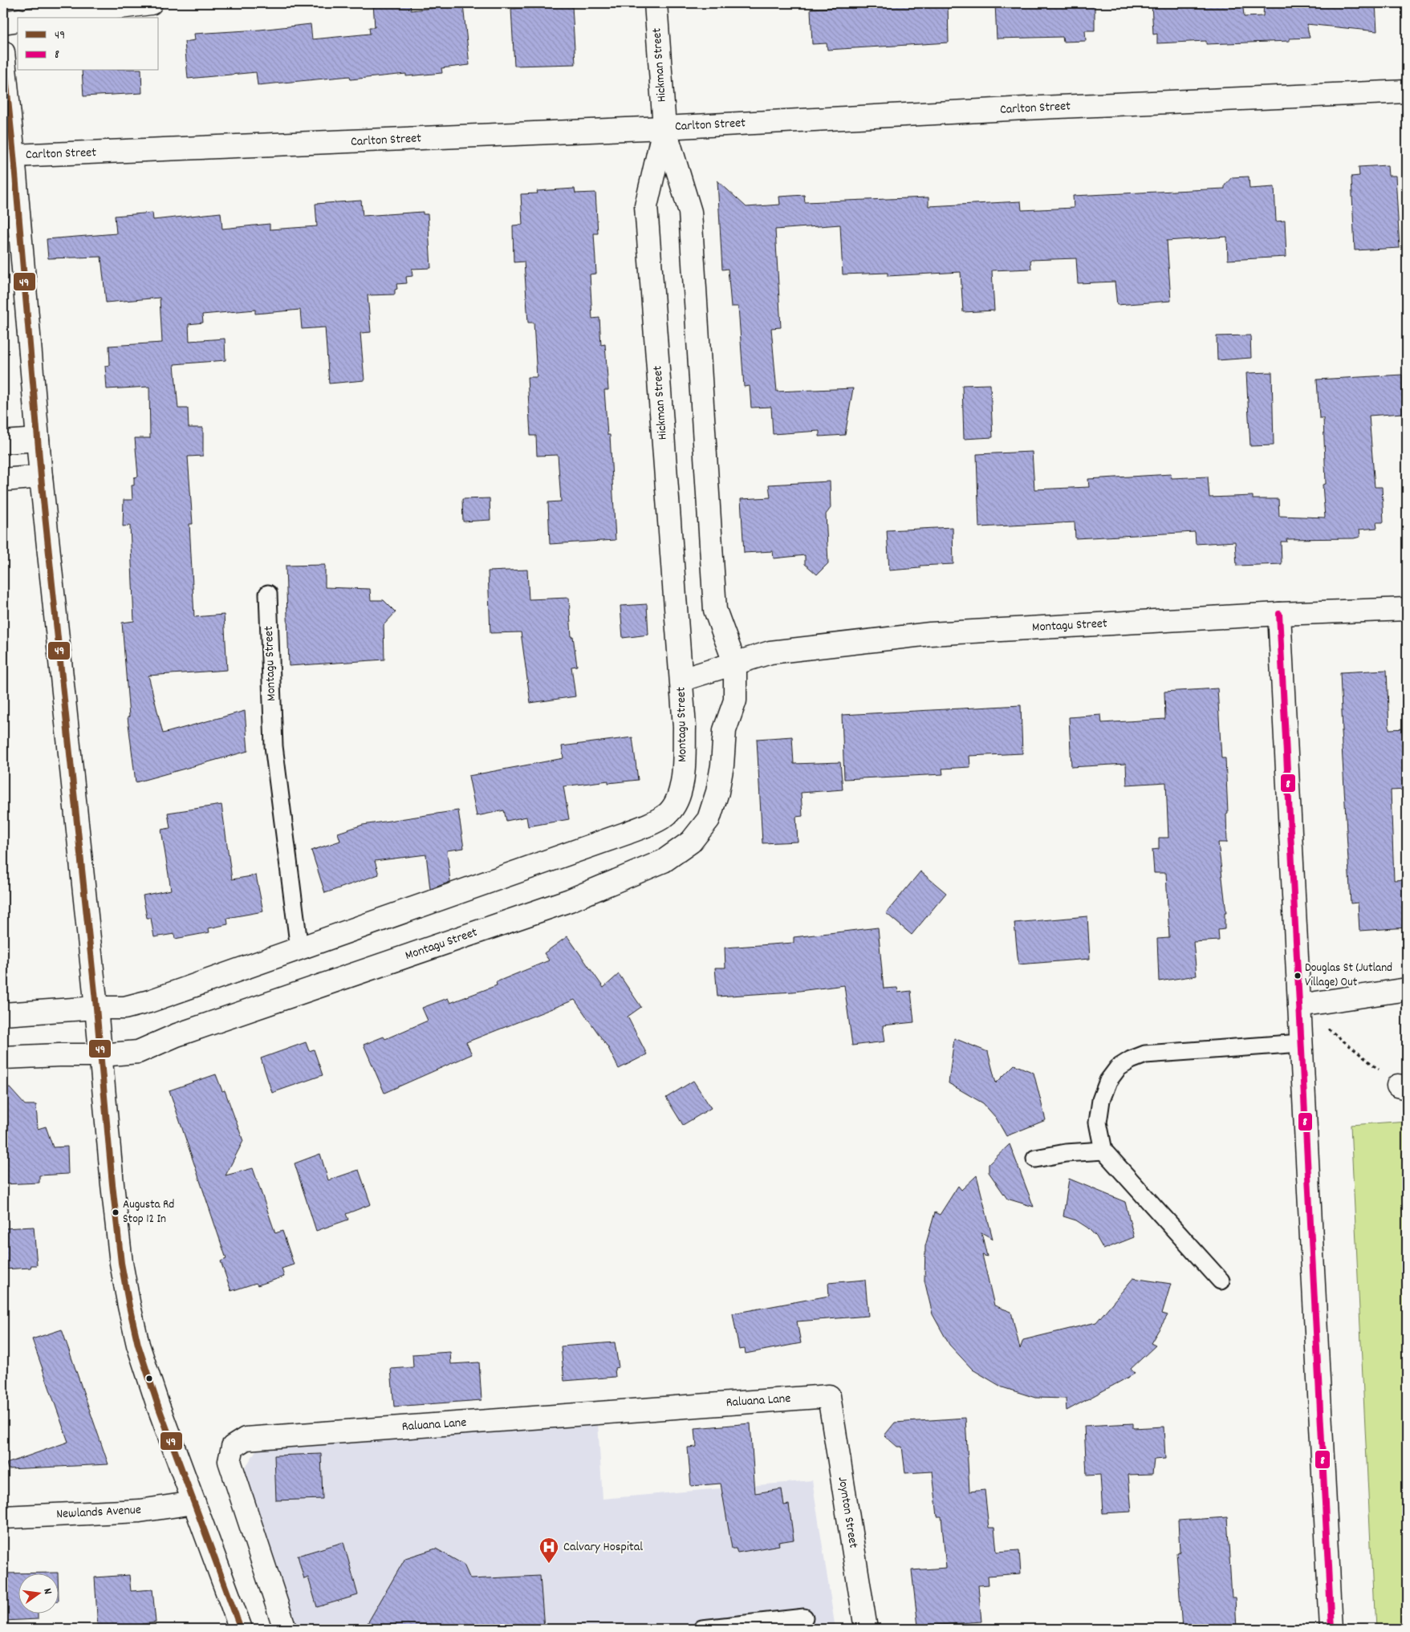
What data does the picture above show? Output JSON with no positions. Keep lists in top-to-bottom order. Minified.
{"streets":{"street":["Hickman Street","Carlton Street","Montagu Street","Raluana Lane","Newlands Avenue","Joynton Street"]},"crossings":[["Hickman Street","Carlton Street"],["Hickman Street","Montagu Street"],["Raluana Lane","Joynton Street"]],"places":{"other":["Douglas St (Jutland Village) Out","Augusta Rd Stop 12 In"],"hospital":["Calvary Hospital"]},"lines":["transit line 49","transit line 8"],"legend":["49","8"],"north":"right"}
